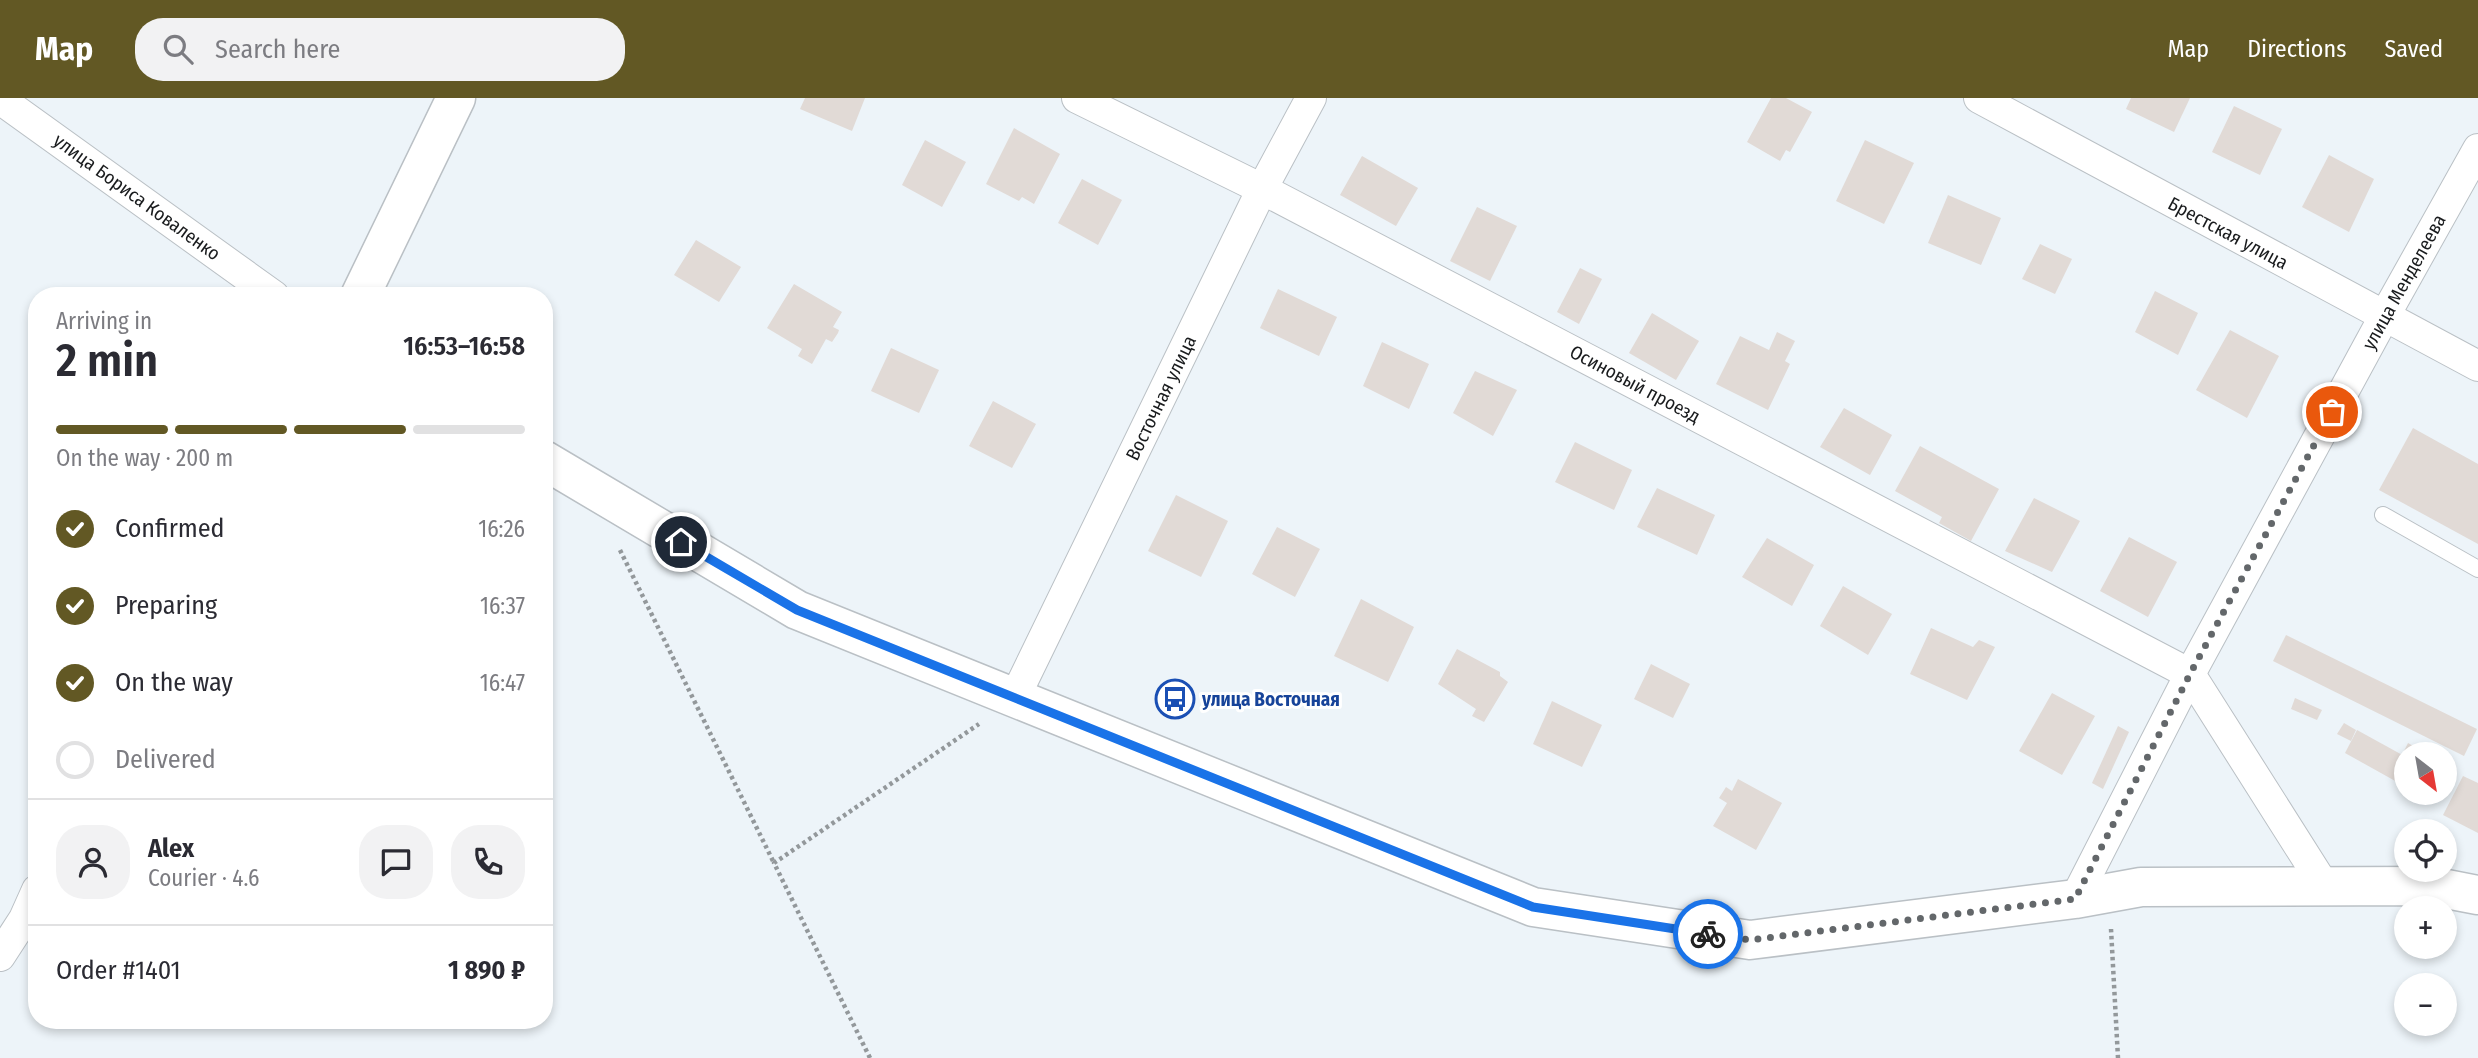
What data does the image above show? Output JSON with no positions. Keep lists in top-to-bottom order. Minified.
{"streets":{"street":["улица Бориса Коваленко","Брестская улица","улица Менделеева","Осиновый проезд","Восточная улица"]},"crossings":[["Брестская улица","улица Менделеева"],["улица Менделеева","Осиновый проезд"],["Осиновый проезд","Восточная улица"]],"places":{"bus stop":["улица Восточная"]},"north":"bottom right","page":{"header":"Map","search":"Search here","nav":["Map","Directions","Saved"],"heading":["2 min","Arriving in","16:53–16:58"],"panel":["Alex","Courier · 4.6","Order #1401","1 890 ₽"],"bar":"On the way · 200 m","list":[["Confirmed","16:26"],["Preparing","16:37"],["On the way","16:47"],"Delivered"],"map_buttons":["+","−"]}}
